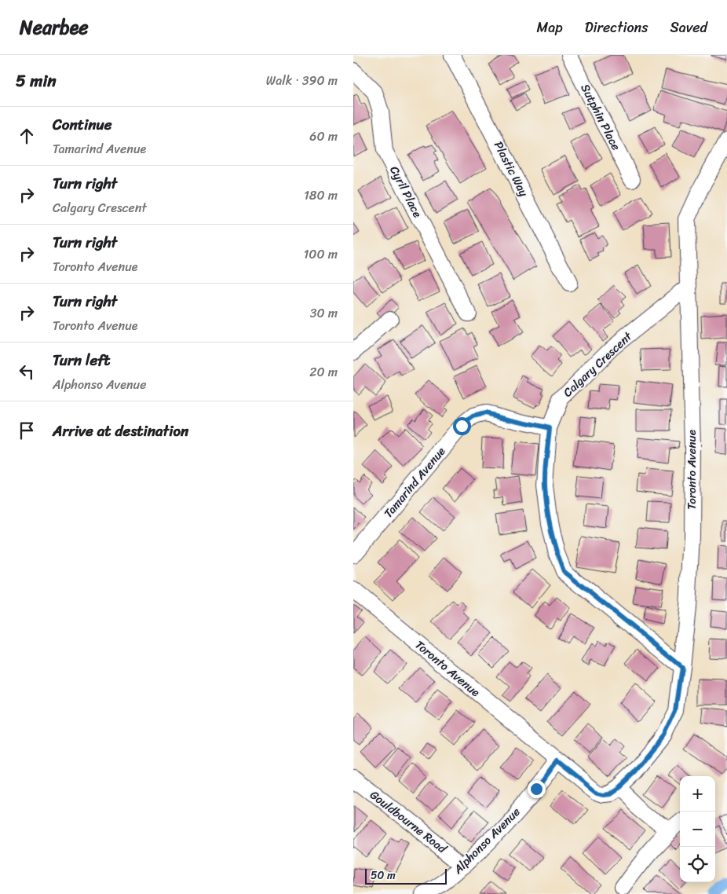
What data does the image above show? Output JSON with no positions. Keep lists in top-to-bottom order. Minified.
{"streets":{"street":["Sutphin Place","Plastic Way","Cyril Place","Calgary Crescent","Toronto Avenue","Tamarind Avenue","Gouldbourne Road","Alphonso Avenue"]},"crossings":[["Calgary Crescent","Toronto Avenue"],["Calgary Crescent","Tamarind Avenue"],["Toronto Avenue","Alphonso Avenue"],["Gouldbourne Road","Alphonso Avenue"]],"scale_bar":"50 m","page":{"header":"Nearbee","nav":["Map","Directions","Saved"],"heading":["5 min","Walk · 390 m"],"list":[["Continue","Tamarind Avenue","60 m"],["Turn right","Calgary Crescent","180 m"],["Turn right","Toronto Avenue","100 m"],["Turn right","Toronto Avenue","30 m"],["Turn left","Alphonso Avenue","20 m"],"Arrive at destination"],"map_buttons":["+","−"],"scale":"50 m"}}
